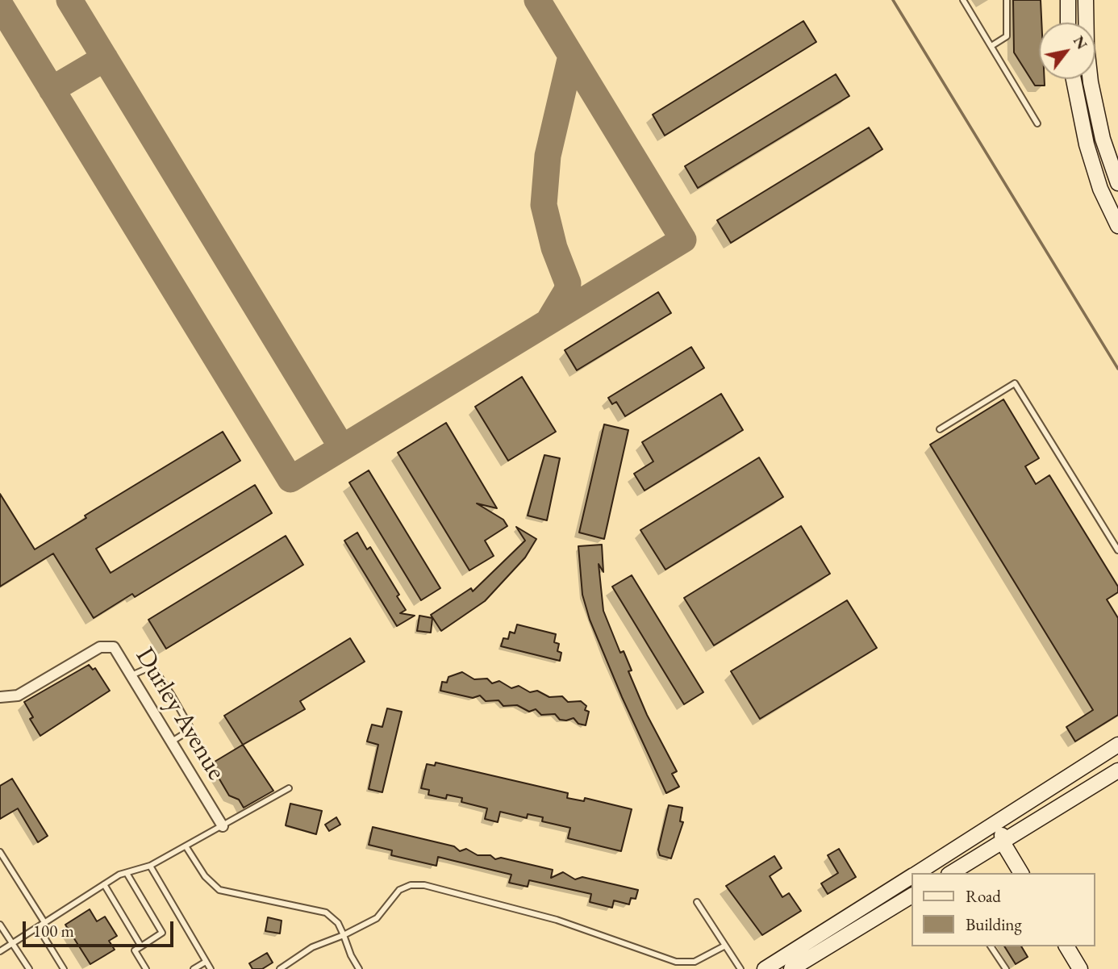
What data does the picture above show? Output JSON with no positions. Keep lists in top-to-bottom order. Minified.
{"streets":{"street":["Durley Avenue"]},"legend":["Road","Building"],"scale_bar":"100 m","north":"top right"}
